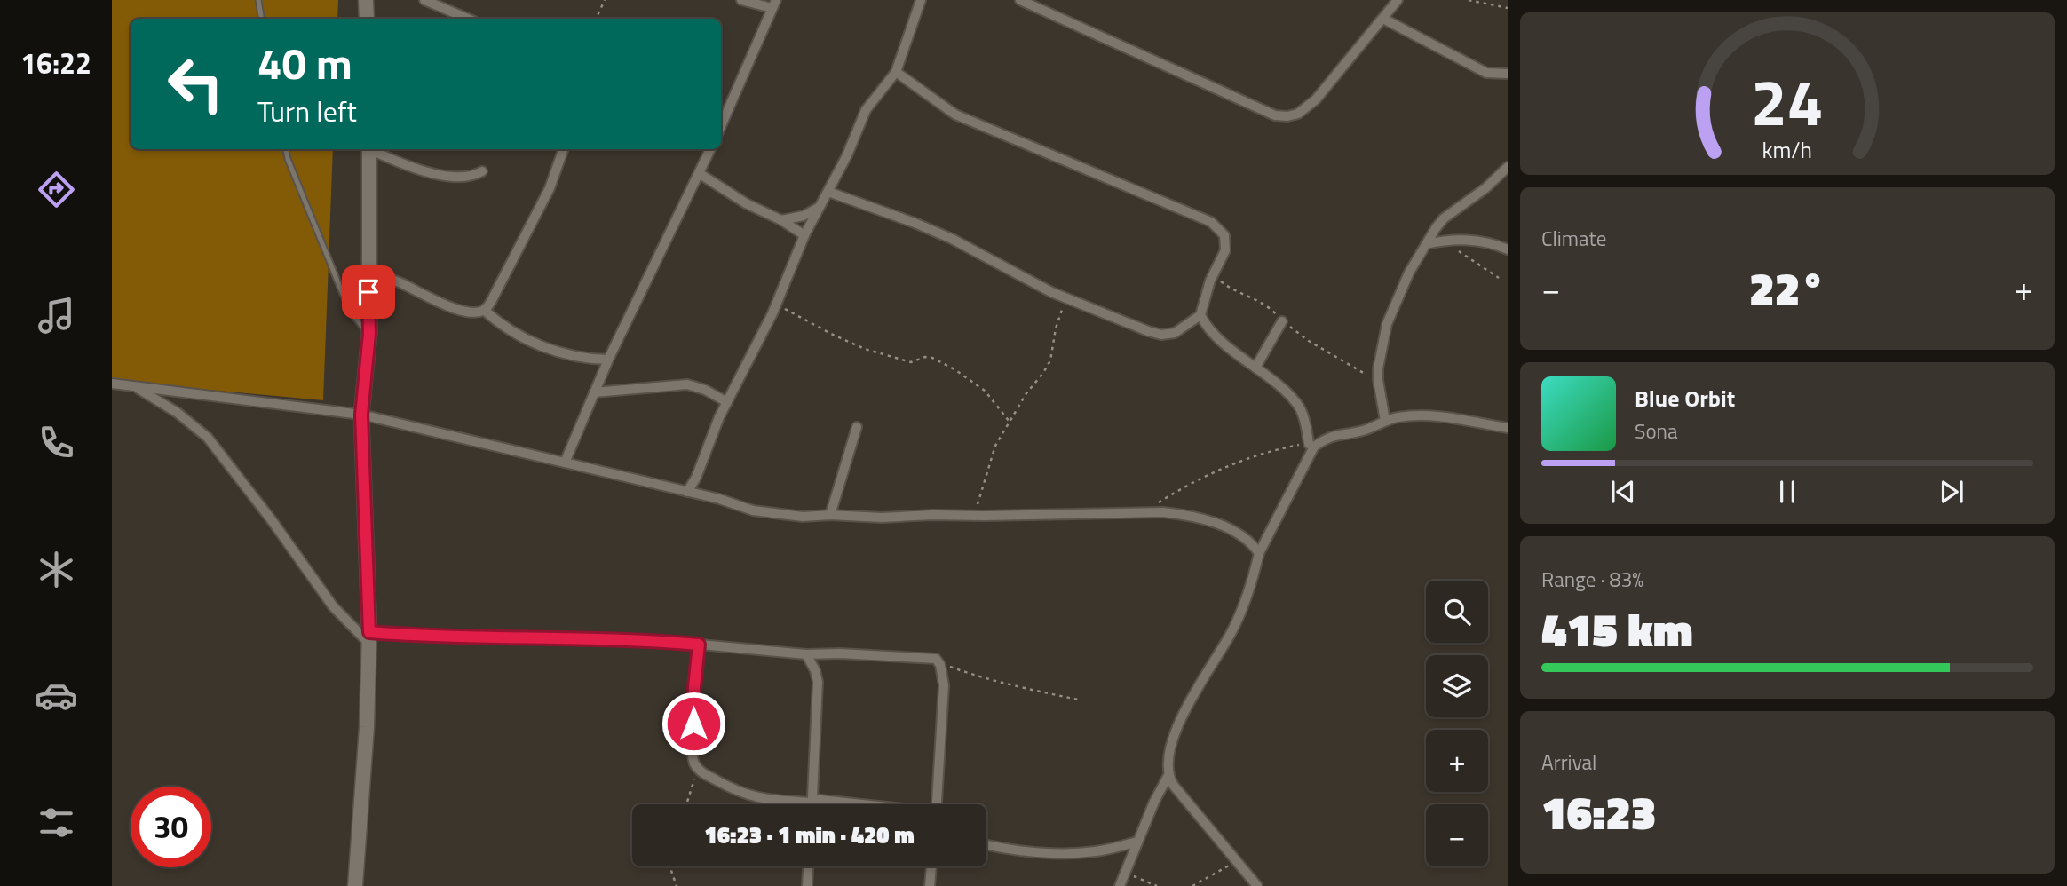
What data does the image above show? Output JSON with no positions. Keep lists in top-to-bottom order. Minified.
{"page":{"tabs":"16:22","turn":["40 m","Turn left"],"tile":["Climate",["Range · 83%","415 km"],["Arrival","16:23"]],"heat":["−","22°","+"],"song":["Blue Orbit","Sona"],"map_buttons":["+","−"],"limit":"30","trip":"16:23 · 1 min · 420 m","gauge":["24","km/h"]}}
